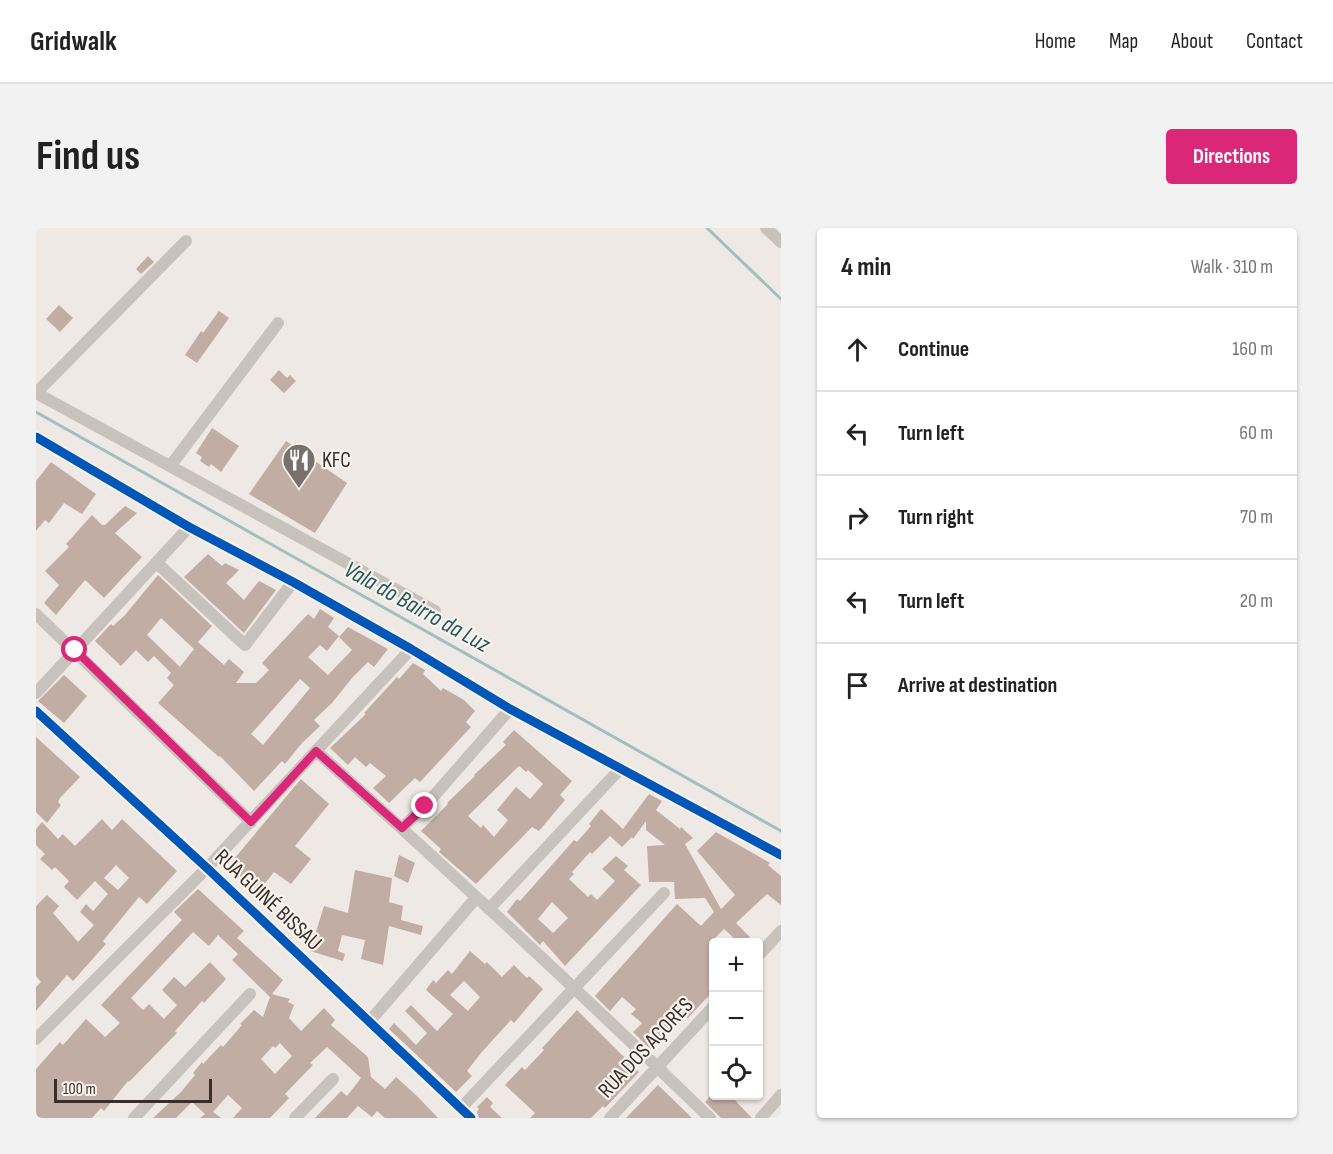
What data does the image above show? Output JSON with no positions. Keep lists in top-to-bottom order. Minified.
{"streets":{"street":["RUA GUINÉ BISSAU","RUA DOS AÇORES"]},"water":["Vala do Bairro da Luz"],"places":{"restaurant":["KFC"]},"scale_bar":"100 m","page":{"header":"Gridwalk","nav":["Home","Map","About","Contact"],"buttons":"Directions","title":"Find us","heading":["4 min","Walk · 310 m"],"list":[["Continue","160 m"],["Turn left","60 m"],["Turn right","70 m"],["Turn left","20 m"],"Arrive at destination"],"map_buttons":["+","−"],"scale":"100 m"}}
